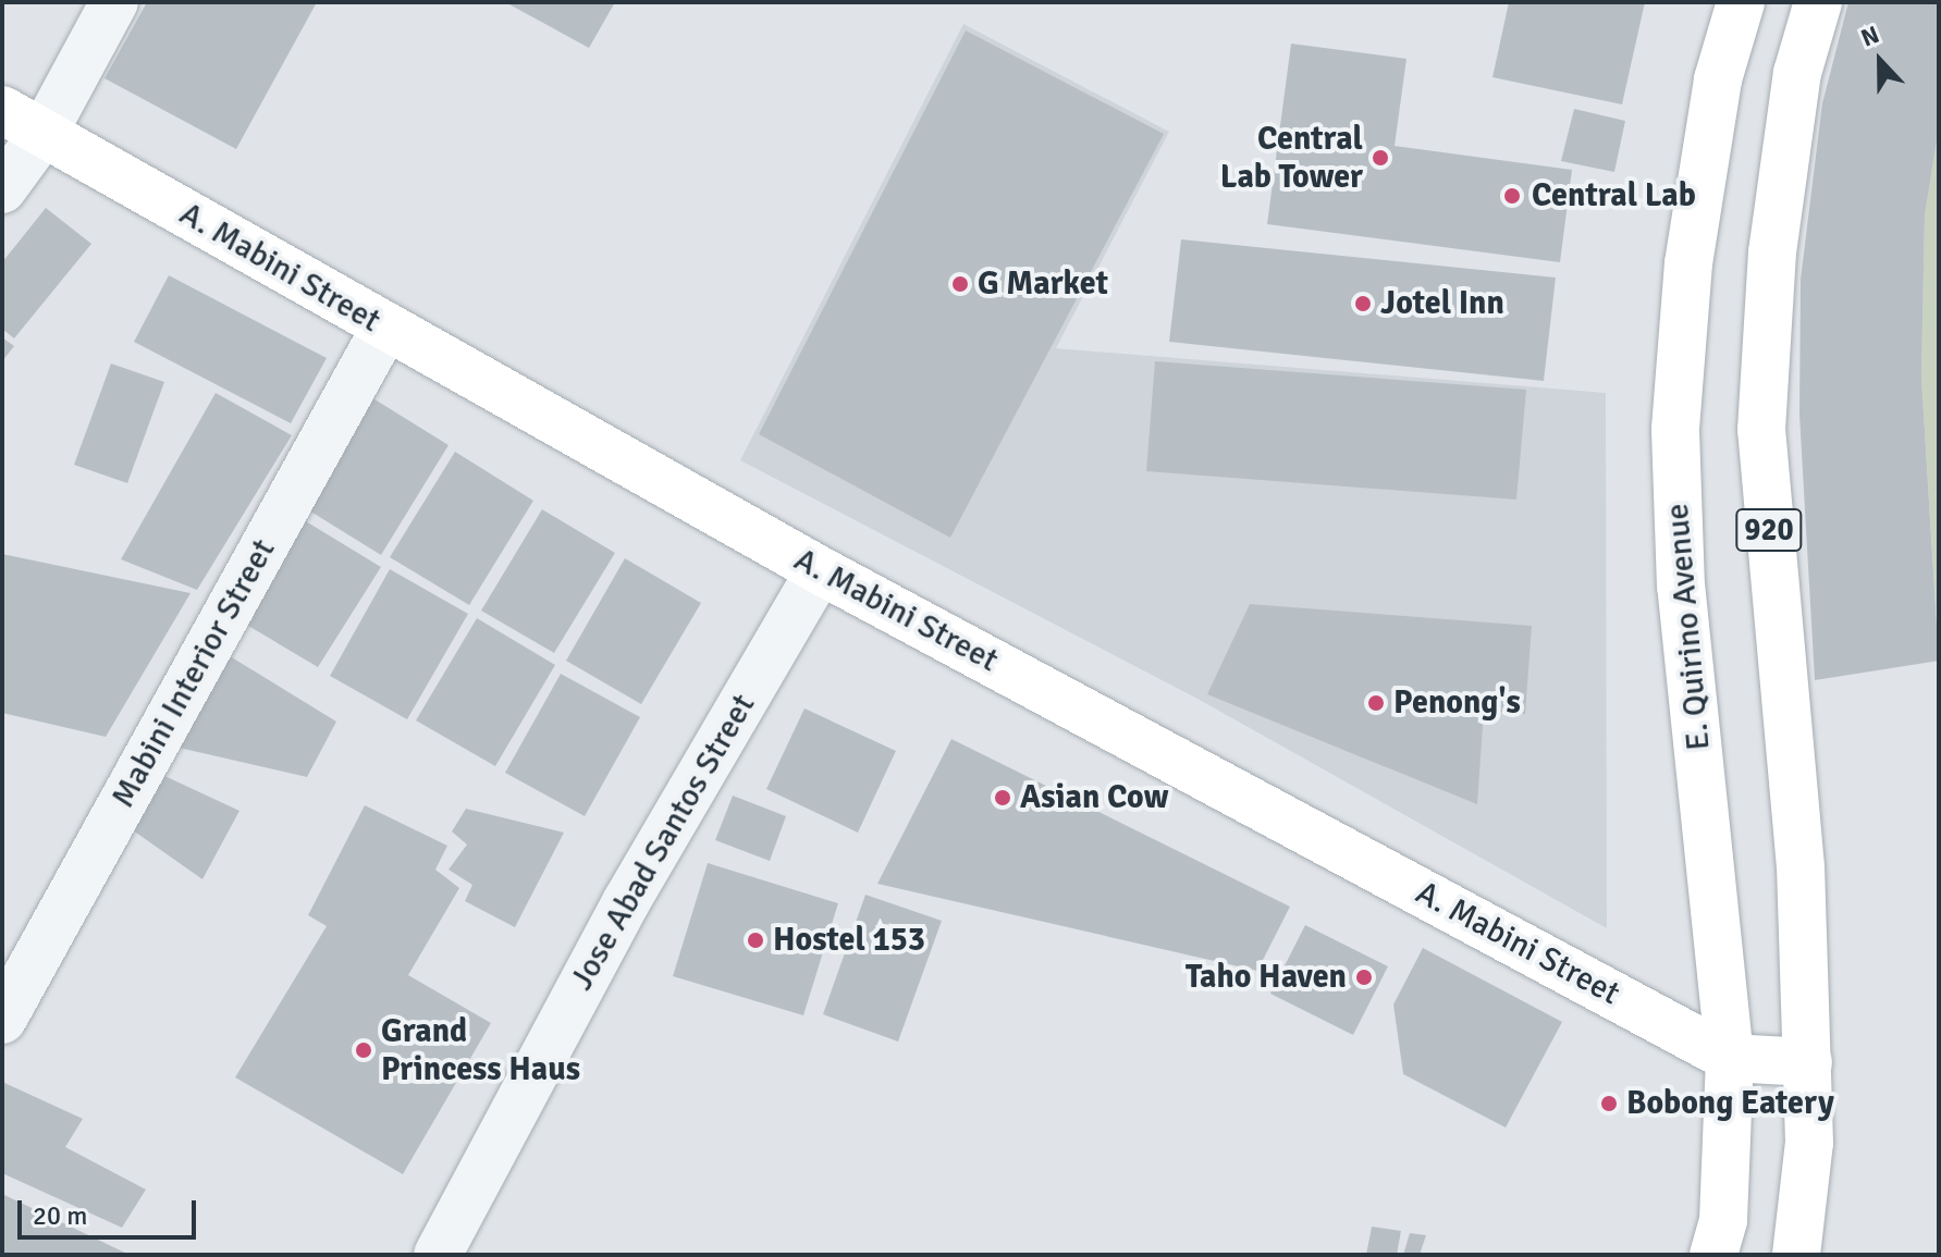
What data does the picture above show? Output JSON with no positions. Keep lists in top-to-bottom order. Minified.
{"streets":{"main road":["A. Mabini Street","920","E. Quirino Avenue"],"street":["Mabini Interior Street","Jose Abad Santos Street"]},"crossings":[["A. Mabini Street","920"],["A. Mabini Street","E. Quirino Avenue"],["A. Mabini Street","Mabini Interior Street"],["A. Mabini Street","Jose Abad Santos Street"]],"places":["Central Lab Tower","Central Lab","G Market","Jotel Inn","Penong's","Asian Cow","Hostel 153","Taho Haven","Grand Princess Haus","Bobong Eatery"],"scale_bar":"20 m","north":"top"}
